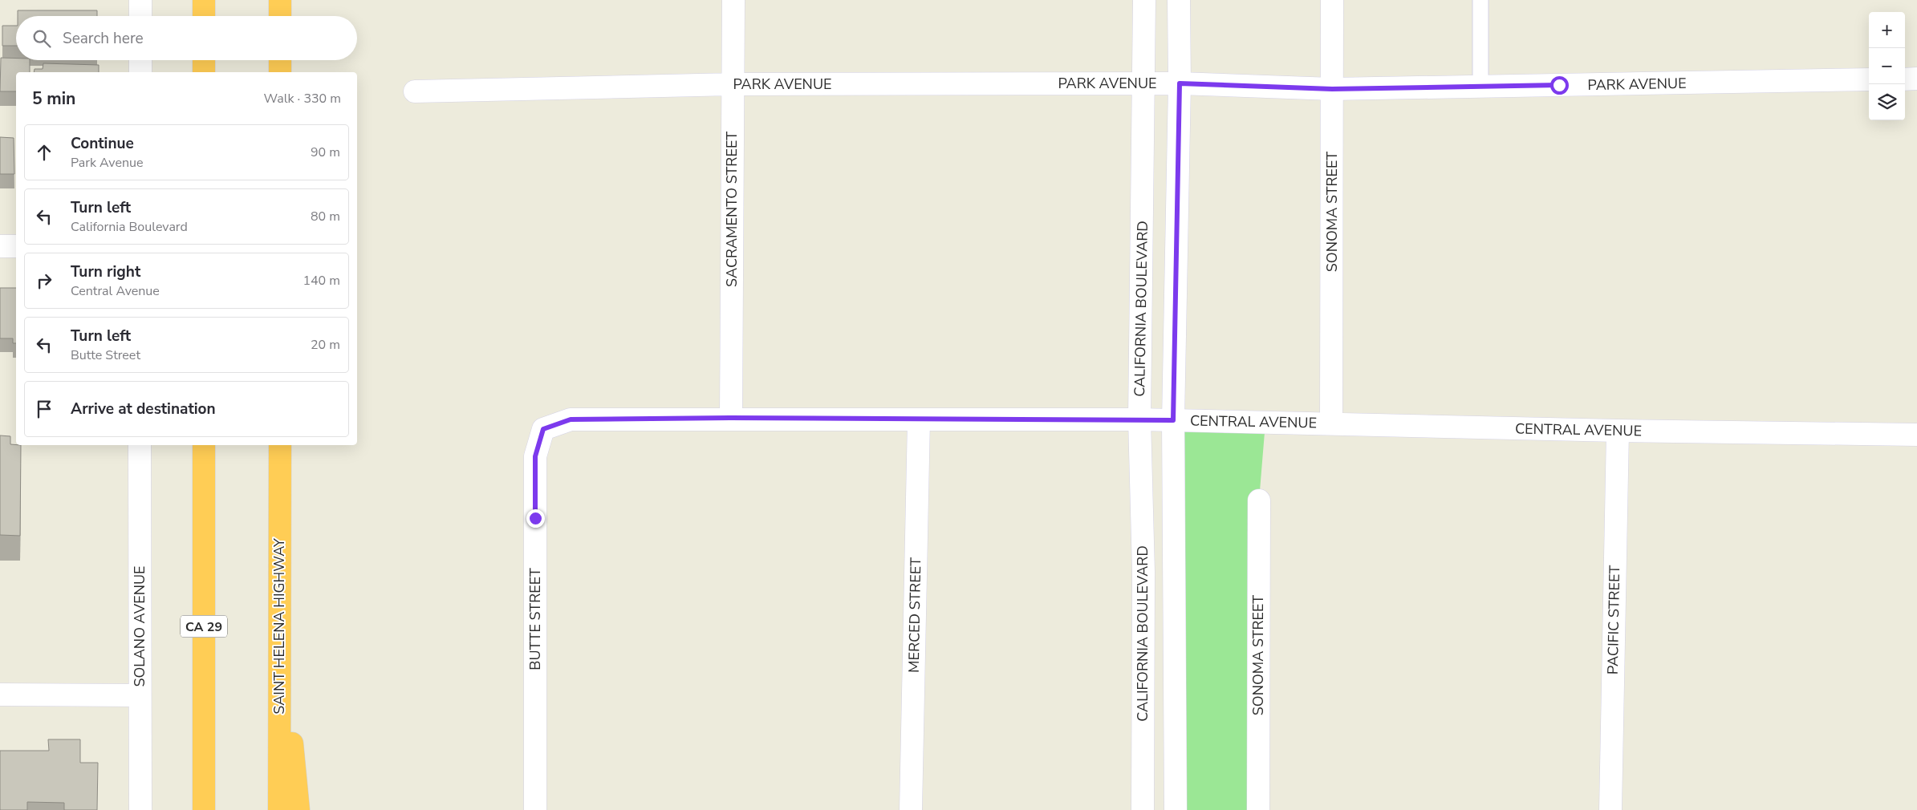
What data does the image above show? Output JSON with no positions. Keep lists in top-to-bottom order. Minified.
{"streets":{"highway":["CA 29","SAINT HELENA HIGHWAY"],"street":["PARK AVENUE","SACRAMENTO STREET","SONOMA STREET","CALIFORNIA BOULEVARD","CENTRAL AVENUE","MERCED STREET","BUTTE STREET","PACIFIC STREET","SOLANO AVENUE"]},"crossings":[["PARK AVENUE","SACRAMENTO STREET"],["PARK AVENUE","SONOMA STREET"],["PARK AVENUE","CALIFORNIA BOULEVARD"],["SACRAMENTO STREET","CENTRAL AVENUE"],["SONOMA STREET","CENTRAL AVENUE"],["CALIFORNIA BOULEVARD","CENTRAL AVENUE"],["CENTRAL AVENUE","MERCED STREET"],["CENTRAL AVENUE","BUTTE STREET"],["CENTRAL AVENUE","PACIFIC STREET"]],"page":{"map_buttons":["+","−"],"search":"Search here","heading":["5 min","Walk · 330 m"],"list":[["Continue","Park Avenue","90 m"],["Turn left","California Boulevard","80 m"],["Turn right","Central Avenue","140 m"],["Turn left","Butte Street","20 m"],"Arrive at destination"]}}
